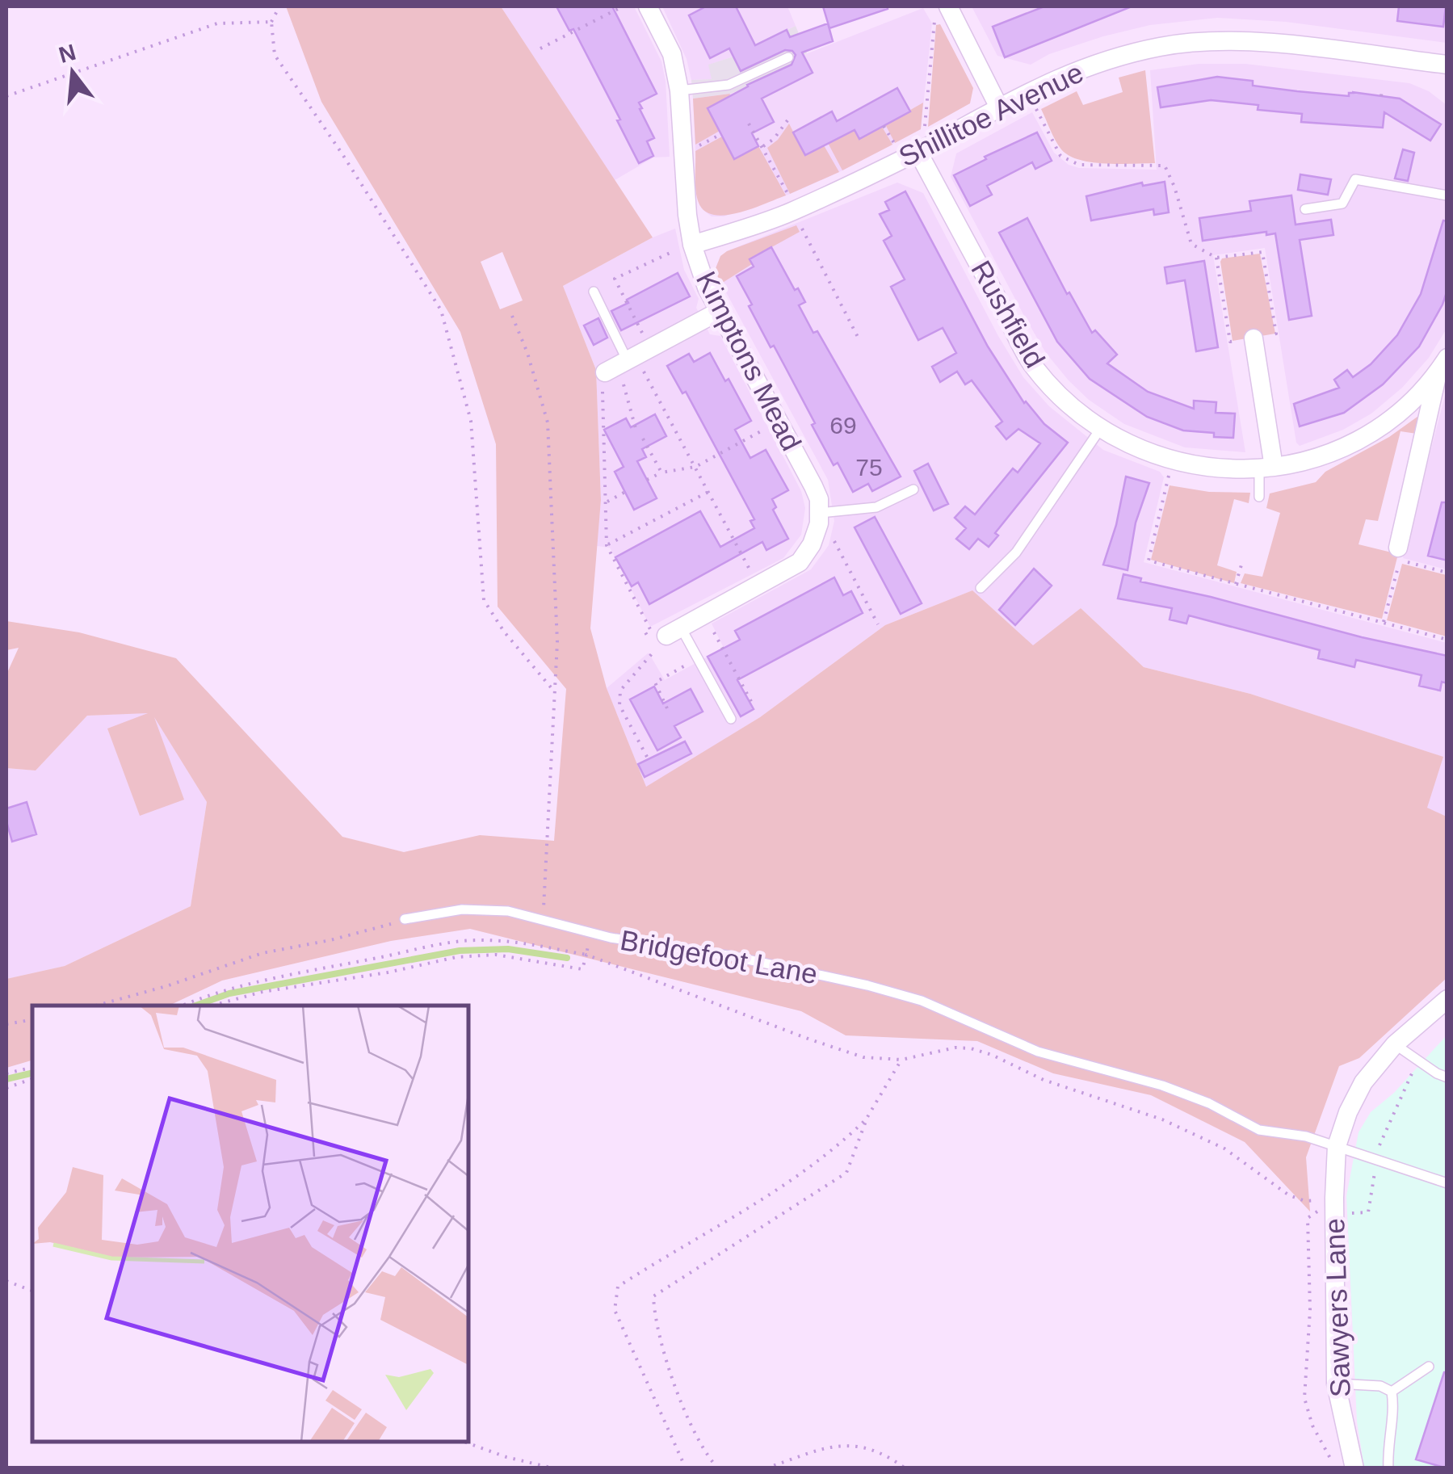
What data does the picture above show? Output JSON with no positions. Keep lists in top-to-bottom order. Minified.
{"streets":{"street":["Shillitoe Avenue","Rushfield","Kimptons Mead","Sawyers Lane"],"lane":["Bridgefoot Lane"]},"crossings":[["Shillitoe Avenue","Rushfield"],["Shillitoe Avenue","Kimptons Mead"],["Bridgefoot Lane","Sawyers Lane"]],"house_numbers":["69","75"],"north":"top"}
